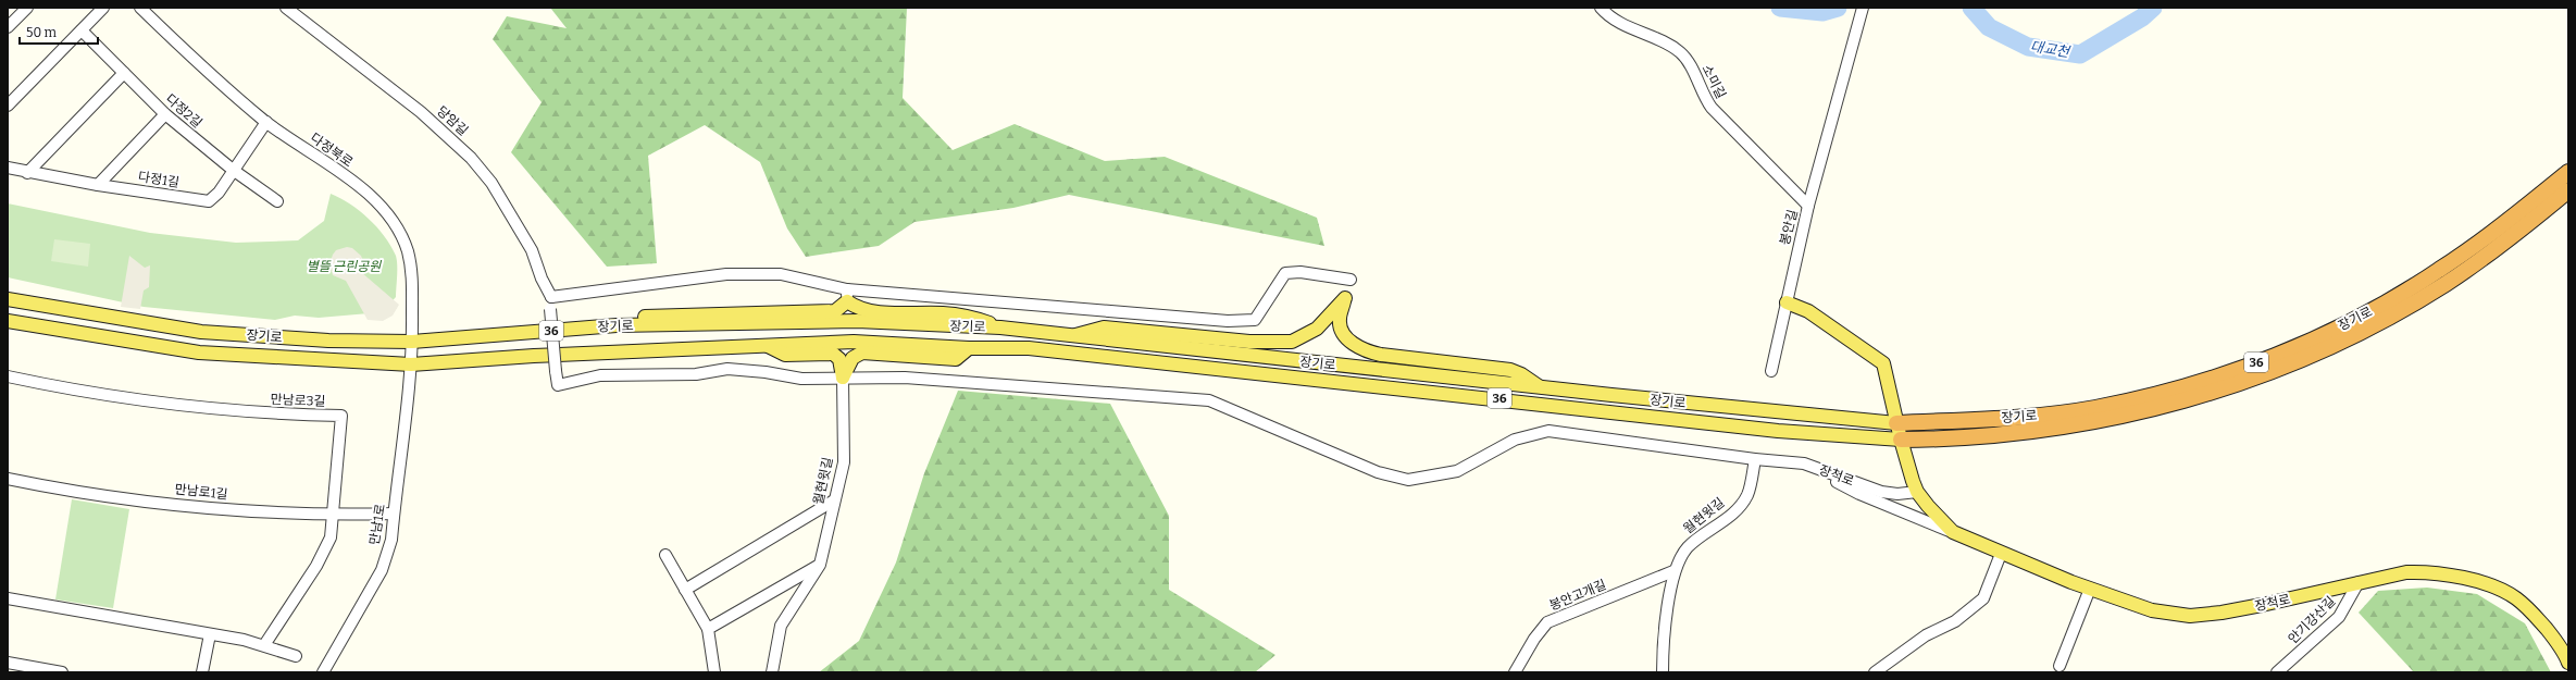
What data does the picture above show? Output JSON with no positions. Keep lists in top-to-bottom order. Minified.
{"streets":{"highway":["장기로","36"],"main road":["장척로"],"street":["소미길","다정2길","당암길","다정북로","다정1길","봉안길","만남로3길","월현윗길","만남로1길","만남1로","봉안고개길","안기강산길"]},"crossings":[["소미길","봉안길"],["다정2길","다정1길"],["당암길","장척로"],["다정북로","다정1길"],["다정북로","장기로"],["다정북로","만남1로"],["장기로","만남1로"],["만남로3길","만남로1길"],["장척로","월현윗길"],["장척로","안기강산길"],["월현윗길","봉안고개길"],["만남로1길","만남1로"]],"water":["대교천"],"parks":["별뜰 근린공원"],"scale_bar":"50 m"}
